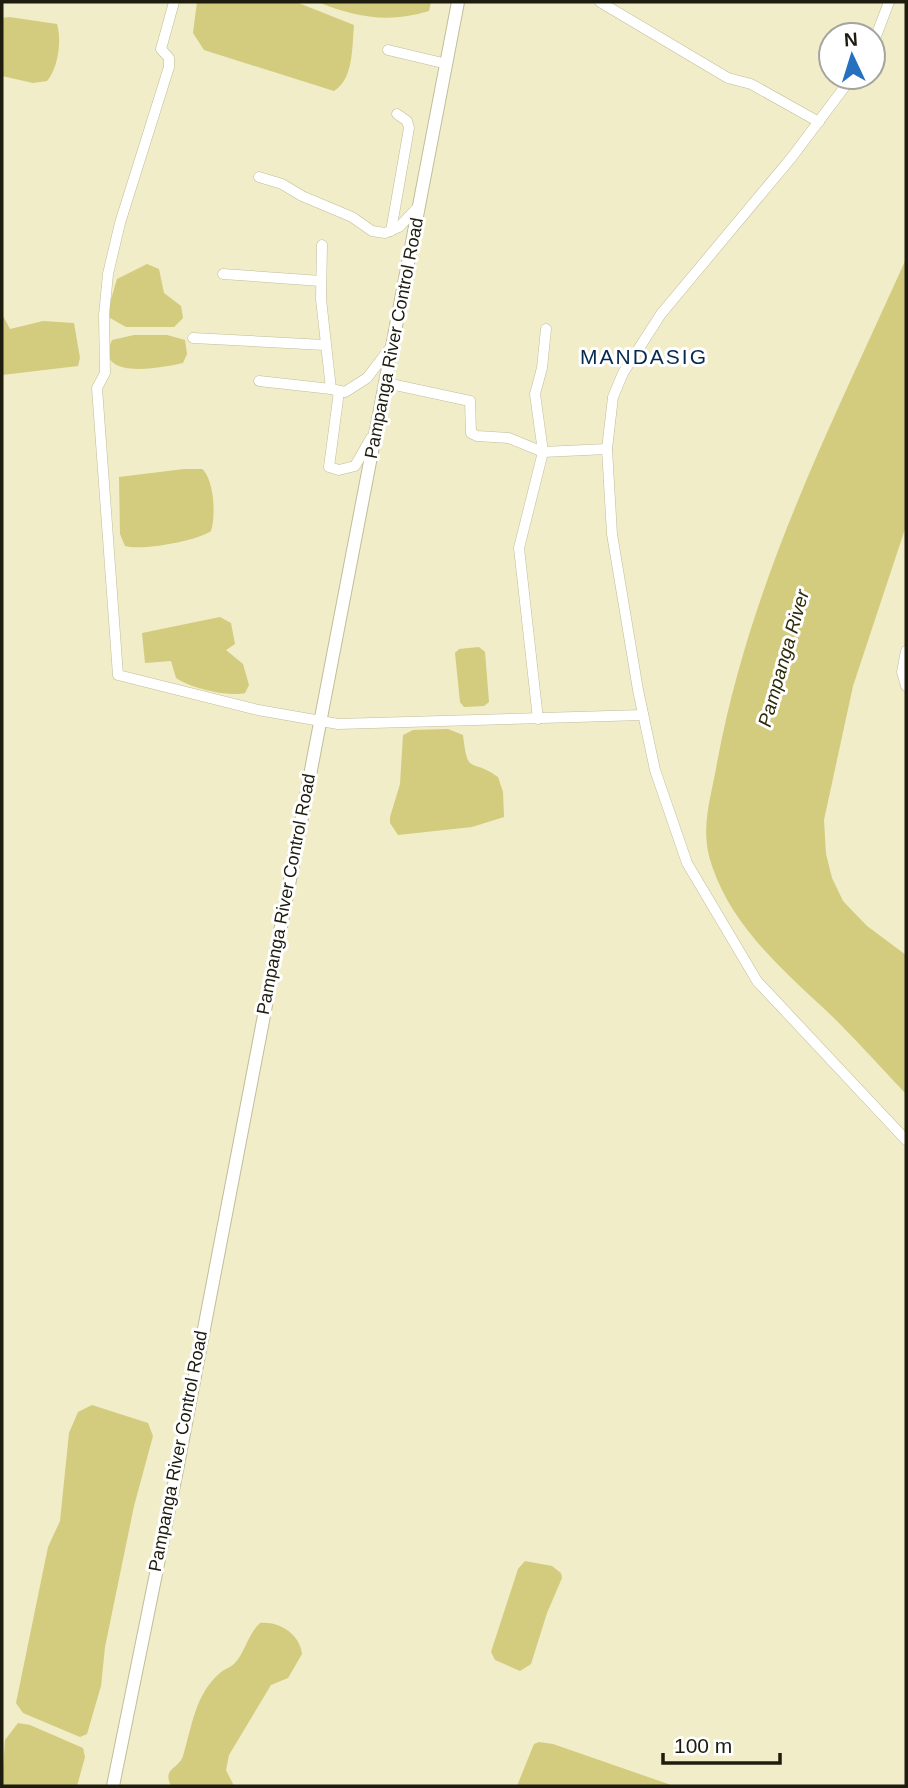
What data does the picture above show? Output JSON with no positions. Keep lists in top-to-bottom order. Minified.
{"streets":{"main road":["Pampanga River Control Road"]},"districts":["MANDASIG"],"water":["Pampanga River"],"scale_bar":"100 m","north":"top"}
